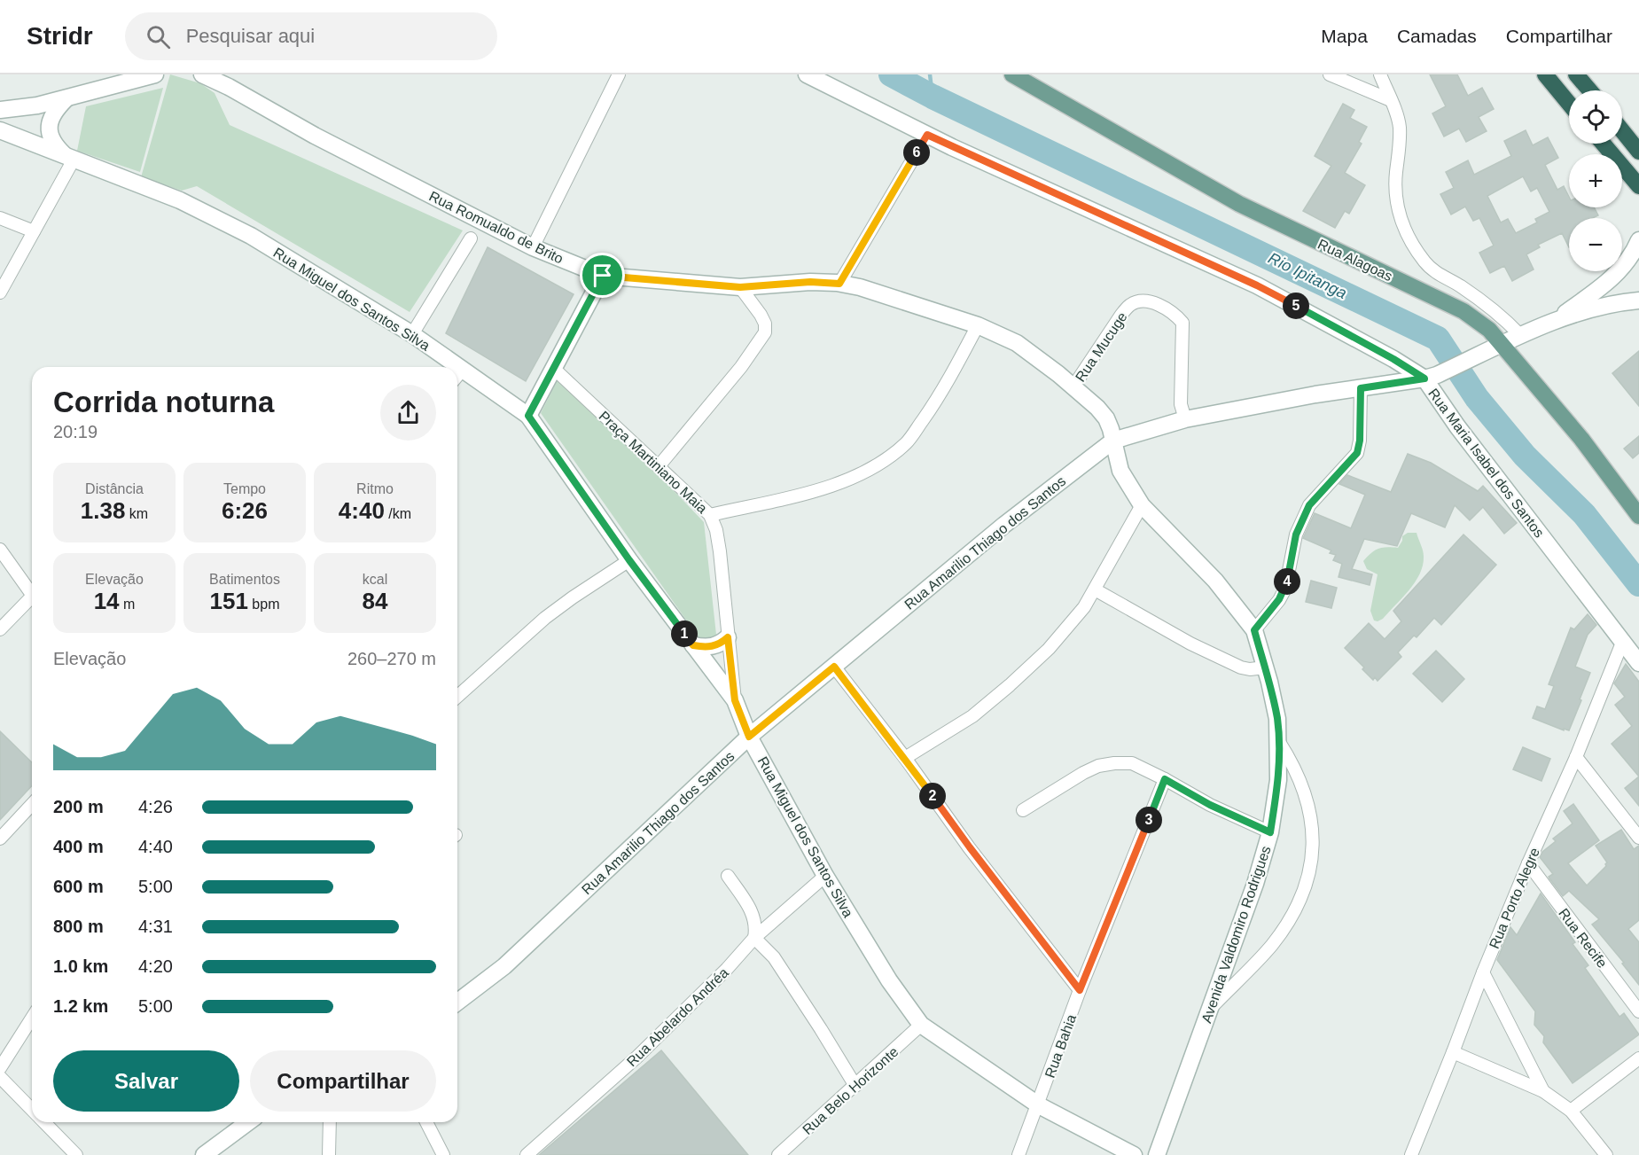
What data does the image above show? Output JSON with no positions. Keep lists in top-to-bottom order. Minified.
{"streets":{"main road":["Rua Alagoas"],"street":["Rua Romualdo de Brito","Rua Miguel dos Santos Silva","Rua Mucuge","Praça Martiniano Maia","Rua Maria Isabel dos Santos","Rua Amarilio Thiago dos Santos","Rua Porto Alegre","Avenida Valdomiro Rodrigues","Rua Recife","Rua Abelardo Andréa","Rua Bahia","Rua Belo Horizonte"]},"crossings":[["Rua Romualdo de Brito","Rua Mucuge"],["Rua Romualdo de Brito","Rua Amarilio Thiago dos Santos"],["Rua Romualdo de Brito","Avenida Valdomiro Rodrigues"],["Rua Miguel dos Santos Silva","Praça Martiniano Maia"],["Rua Miguel dos Santos Silva","Rua Amarilio Thiago dos Santos"],["Rua Miguel dos Santos Silva","Rua Abelardo Andréa"],["Rua Miguel dos Santos Silva","Rua Bahia"],["Rua Miguel dos Santos Silva","Rua Belo Horizonte"],["Rua Maria Isabel dos Santos","Rua Porto Alegre"],["Rua Amarilio Thiago dos Santos","Avenida Valdomiro Rodrigues"],["Rua Porto Alegre","Rua Recife"]],"water":["Rio Ipitanga"],"page":{"header":"Stridr","search":"Pesquisar aqui","nav":["Mapa","Camadas","Compartilhar"],"map_buttons":["+","−"],"pins":["6","5","4","1","2","3"],"heading":["Corrida noturna","20:19"],"stats":[["Distância","1.38 km"],["Tempo","6:26"],["Ritmo","4:40 /km"],["Elevação","14 m"],["Batimentos","151 bpm"],["kcal","84"]],"chart":["Elevação","260–270 m"],"list":[{"name":"200 m","note":"4:26"},{"name":"400 m","note":"4:40"},{"name":"600 m","note":"5:00"},{"name":"800 m","note":"4:31"},{"name":"1.0 km","note":"4:20"},{"name":"1.2 km","note":"5:00"}],"buttons":["Salvar","Compartilhar"]}}
